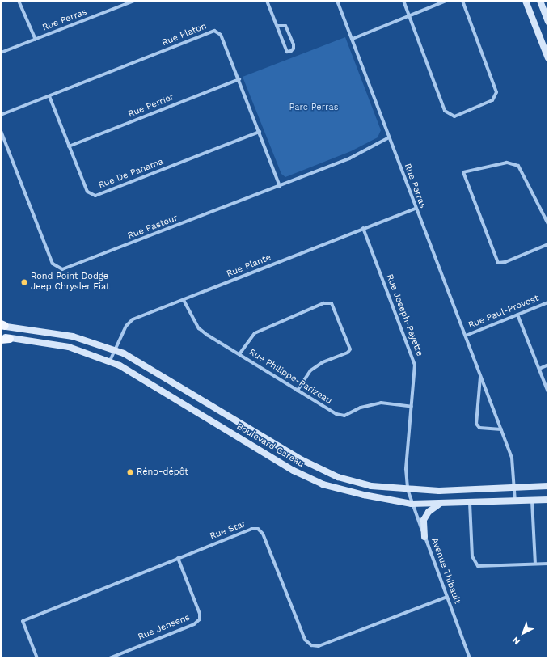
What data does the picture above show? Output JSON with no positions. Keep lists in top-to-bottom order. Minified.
{"streets":{"street":["Rue Perras","Rue Platon","Rue Perrier","Rue De Panama","Rue Pasteur","Rue Plante","Rue Paul-Provost","Rue Joseph-Payette","Rue Philippe-Parizeau","Boulevard Gareau","Rue Star","Avenue Thibault","Rue Jensens"]},"crossings":[["Rue Perras","Rue Pasteur"],["Rue Perras","Rue Plante"],["Rue Perras","Rue Paul-Provost"],["Rue Perras","Boulevard Gareau"],["Rue Platon","Rue Perrier"],["Rue Platon","Rue De Panama"],["Rue Platon","Rue Pasteur"],["Rue Perrier","Rue De Panama"],["Rue Plante","Rue Joseph-Payette"],["Rue Plante","Rue Philippe-Parizeau"],["Rue Plante","Boulevard Gareau"],["Rue Joseph-Payette","Rue Philippe-Parizeau"],["Rue Joseph-Payette","Boulevard Gareau"],["Rue Joseph-Payette","Avenue Thibault"],["Boulevard Gareau","Avenue Thibault"],["Rue Star","Avenue Thibault"],["Rue Star","Rue Jensens"]],"parks":["Parc Perras"],"places":["Rond Point Dodge Jeep Chrysler Fiat","Réno-dépôt"],"north":"bottom left"}
